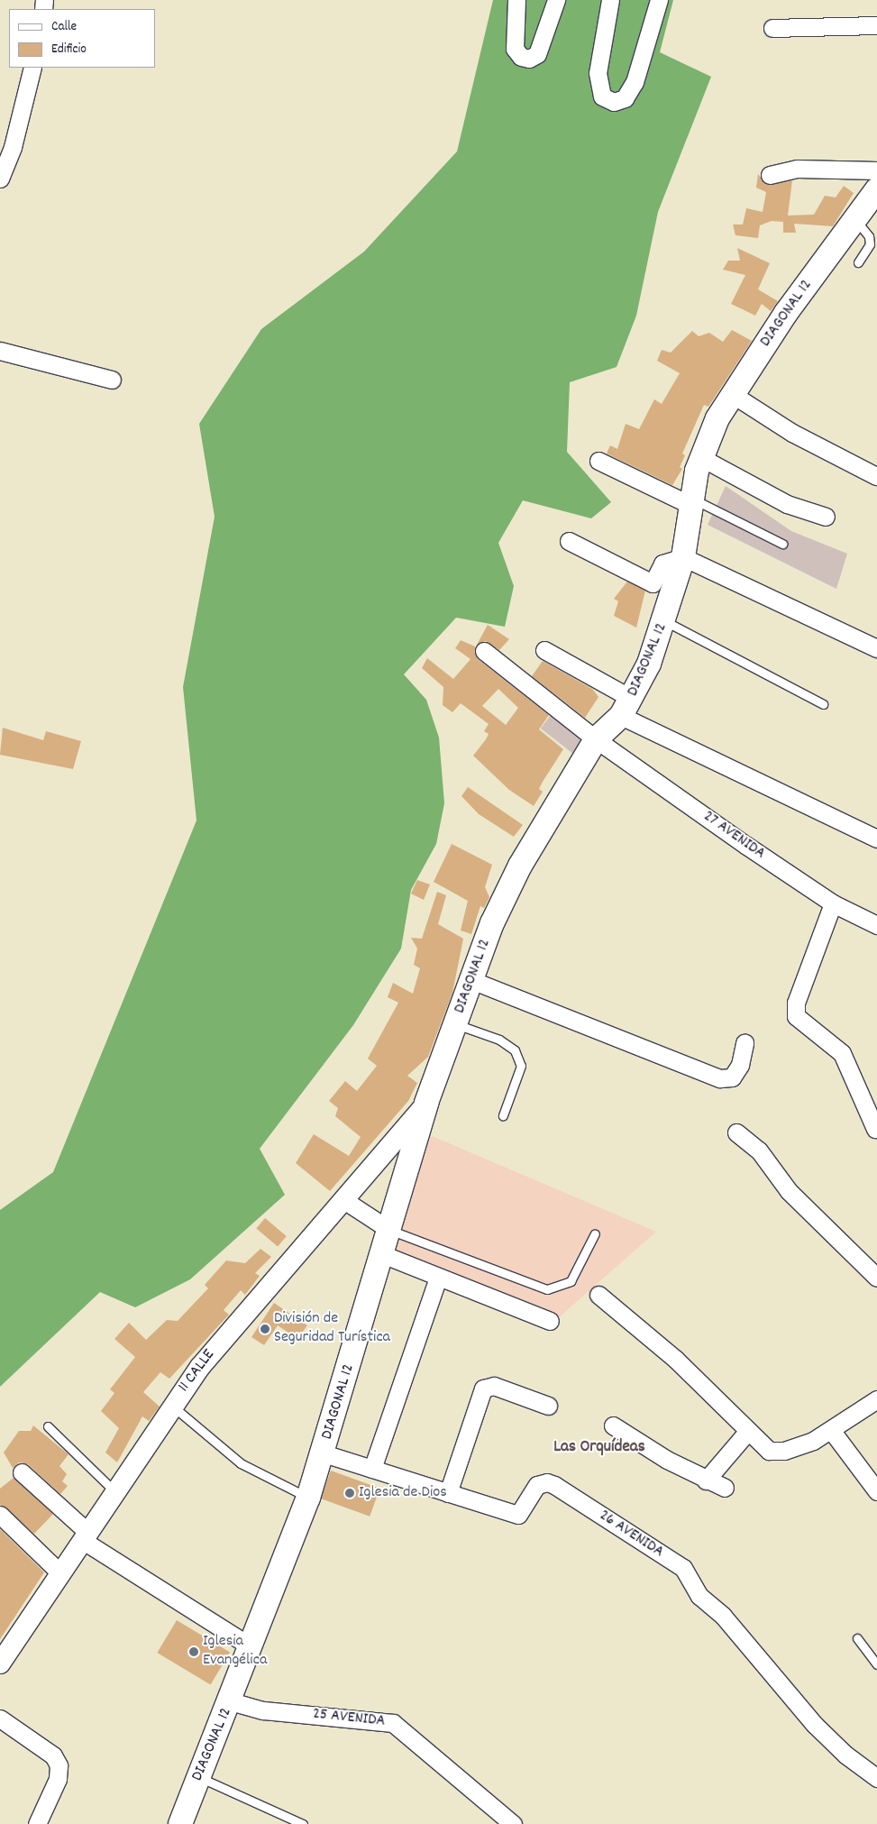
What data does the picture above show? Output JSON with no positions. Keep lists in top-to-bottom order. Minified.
{"streets":{"main road":["DIAGONAL 12"],"street":["27 AVENIDA","11 CALLE","26 AVENIDA","25 AVENIDA"]},"crossings":[["DIAGONAL 12","27 AVENIDA"],["DIAGONAL 12","11 CALLE"],["DIAGONAL 12","26 AVENIDA"],["DIAGONAL 12","25 AVENIDA"]],"districts":["Las Orquídeas"],"places":["División de Seguridad Turística","Iglesia de Dios","Iglesia Evangélica"],"legend":["Calle","Edificio"]}
